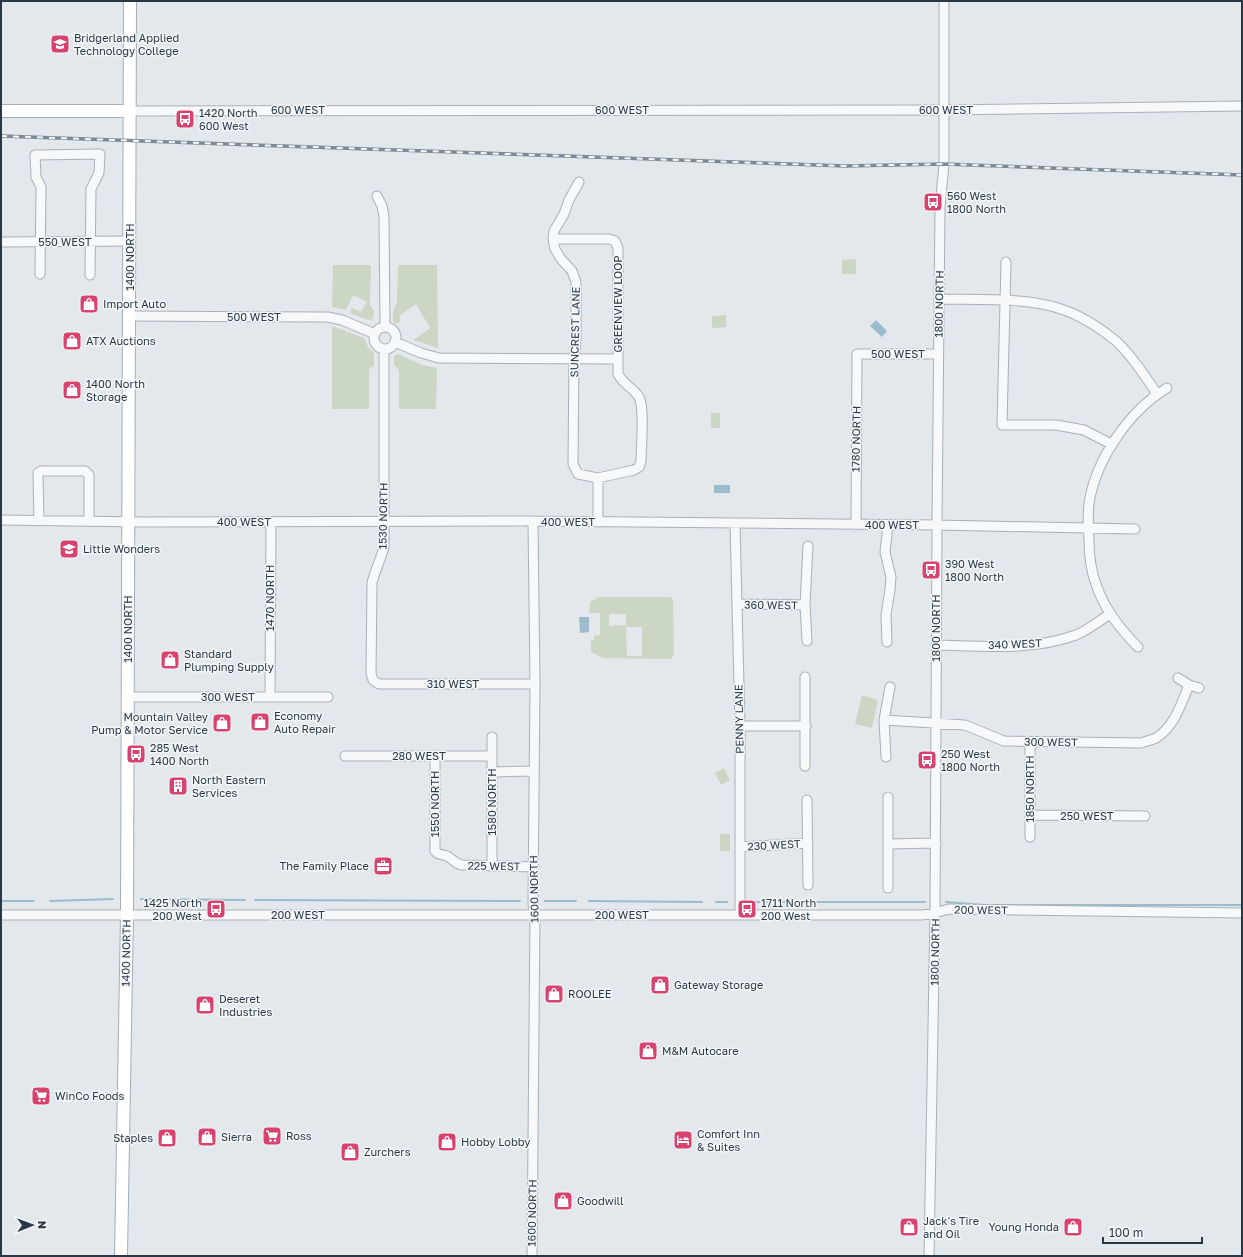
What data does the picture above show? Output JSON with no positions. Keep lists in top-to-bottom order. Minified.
{"streets":{"main road":["600 WEST","1400 NORTH"],"street":["550 WEST","GREENVIEW LOOP","1800 NORTH","500 WEST","SUNCREST LANE","1780 NORTH","1530 NORTH","400 WEST","1470 NORTH","360 WEST","340 WEST","310 WEST","300 WEST","PENNY LANE","280 WEST","1850 NORTH","1580 NORTH","1550 NORTH","250 WEST","230 WEST","225 WEST","1600 NORTH","200 WEST"]},"crossings":[["600 WEST","1400 NORTH"],["600 WEST","1800 NORTH"],["550 WEST","1400 NORTH"],["1400 NORTH","500 WEST"],["1400 NORTH","400 WEST"],["1400 NORTH","300 WEST"],["1400 NORTH","200 WEST"],["GREENVIEW LOOP","SUNCREST LANE"],["1800 NORTH","500 WEST"],["1800 NORTH","400 WEST"],["1800 NORTH","340 WEST"],["1800 NORTH","300 WEST"],["1800 NORTH","200 WEST"],["500 WEST","1780 NORTH"],["500 WEST","1530 NORTH"],["1780 NORTH","400 WEST"],["1530 NORTH","400 WEST"],["1530 NORTH","310 WEST"],["400 WEST","1470 NORTH"],["400 WEST","PENNY LANE"],["400 WEST","1600 NORTH"],["1470 NORTH","300 WEST"],["360 WEST","PENNY LANE"],["310 WEST","1600 NORTH"],["300 WEST","1850 NORTH"],["PENNY LANE","230 WEST"],["PENNY LANE","200 WEST"],["280 WEST","1580 NORTH"],["280 WEST","1550 NORTH"],["1850 NORTH","250 WEST"],["1580 NORTH","225 WEST"],["1550 NORTH","225 WEST"],["225 WEST","1600 NORTH"],["1600 NORTH","200 WEST"]],"places":{"school or university":["Bridgerland Applied Technology College","Little Wonders"],"bus stop":["1420 North 600 West","560 West 1800 North","390 West 1800 North","285 West 1400 North","250 West 1800 North","1425 North 200 West","1711 North 200 West"],"shop":["Import Auto","ATX Auctions","1400 North Storage","Standard Plumping Supply","Economy Auto Repair","Mountain Valley Pump & Motor Service","Gateway Storage","ROOLEE","Deseret Industries","M&M Autocare","Sierra","Staples","Hobby Lobby","Zurchers","Goodwill","Jack's Tire and Oil","Young Honda"],"building":["North Eastern Services"],"office":["The Family Place"],"supermarket":["WinCo Foods","Ross"],"hotel":["Comfort Inn & Suites"]},"scale_bar":"100 m","north":"right"}
